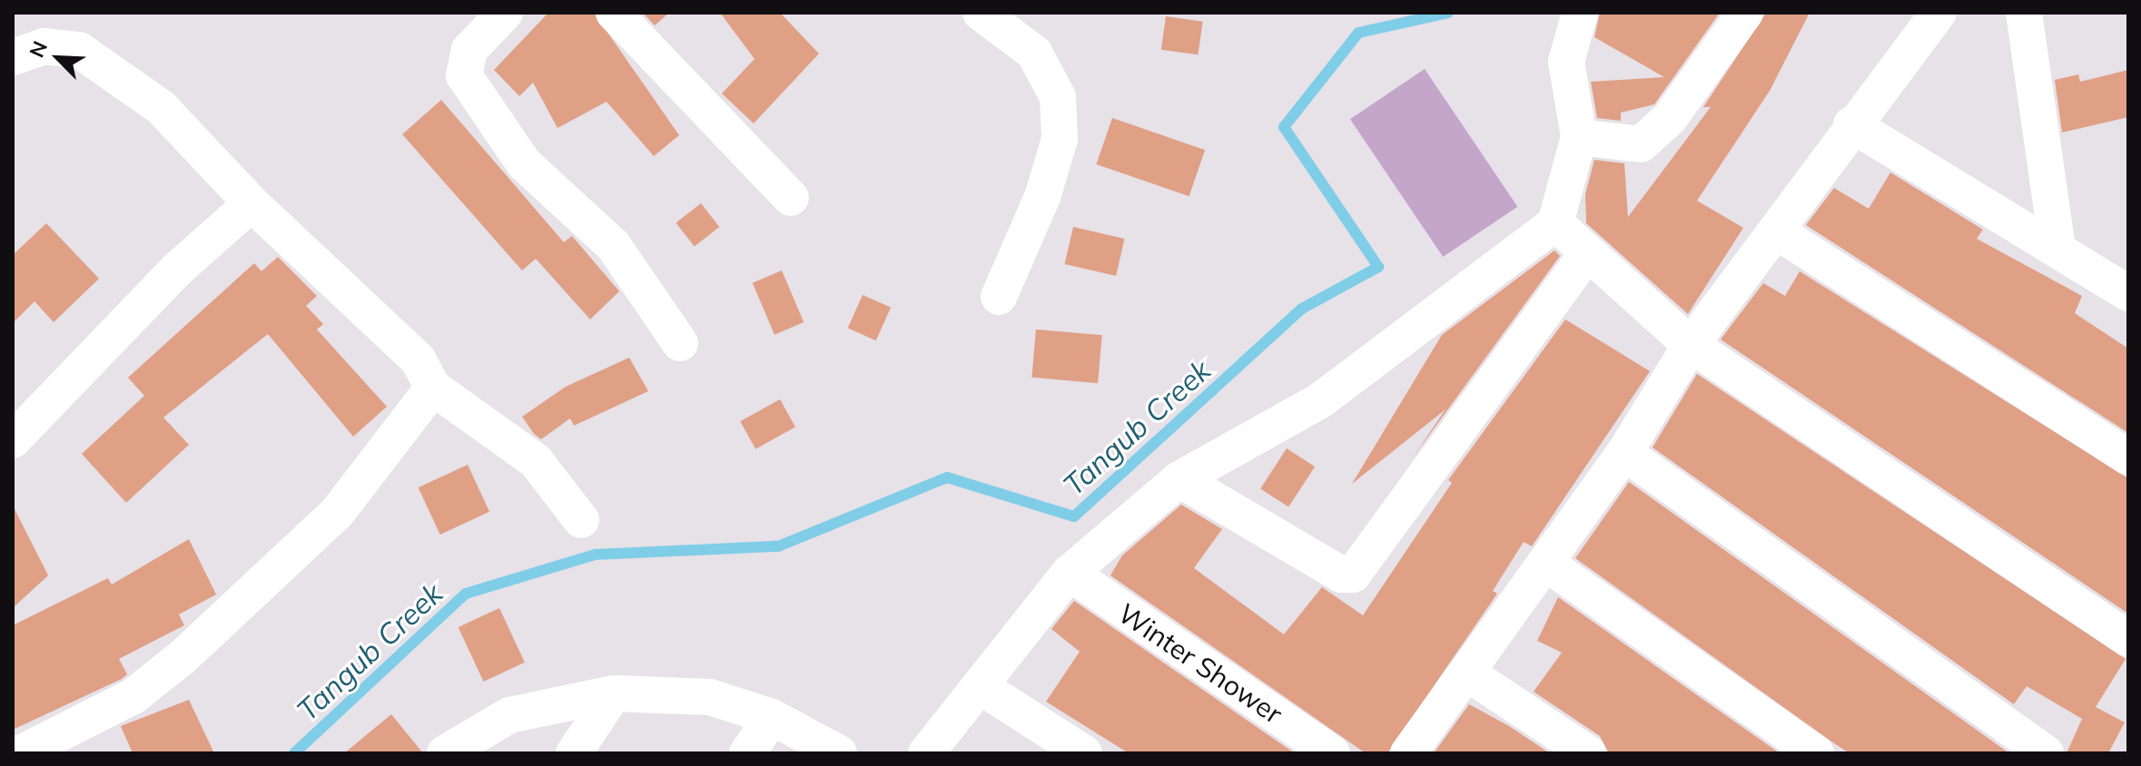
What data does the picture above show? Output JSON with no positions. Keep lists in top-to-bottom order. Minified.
{"streets":{"street":["Winter Shower"]},"water":["Tangub Creek"],"north":"top left"}
